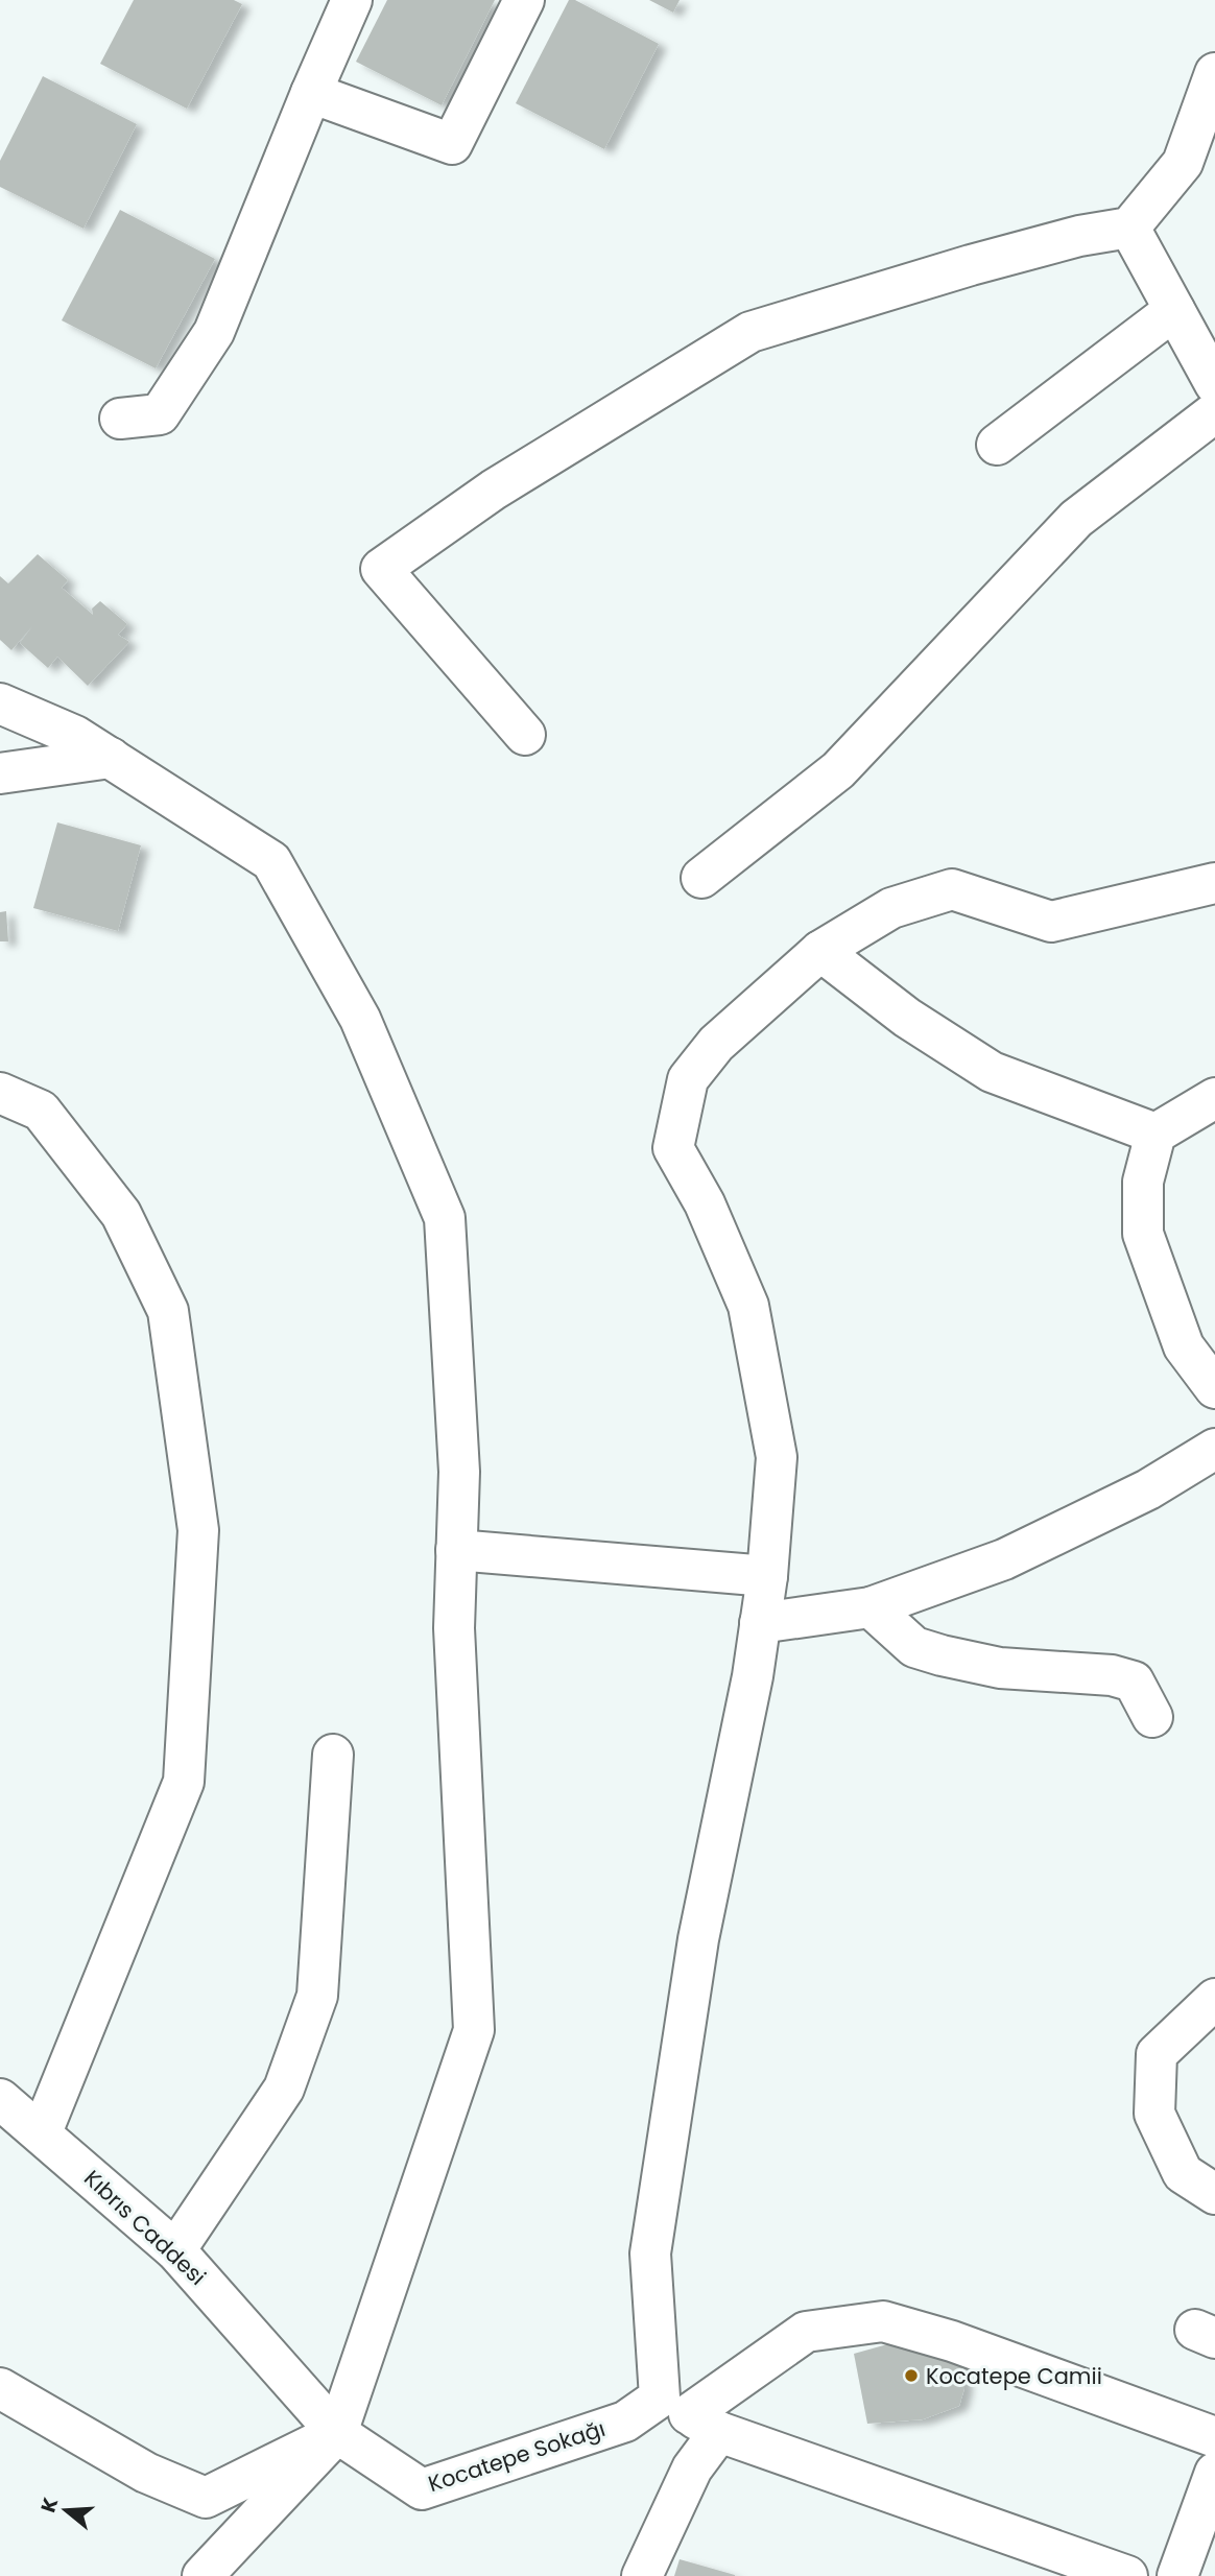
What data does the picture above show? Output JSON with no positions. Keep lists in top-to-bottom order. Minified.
{"streets":{"street":["Kıbrıs Caddesi","Kocatepe Sokağı"]},"crossings":[["Kıbrıs Caddesi","Kocatepe Sokağı"]],"places":["Kocatepe Camii"],"north":"left"}
